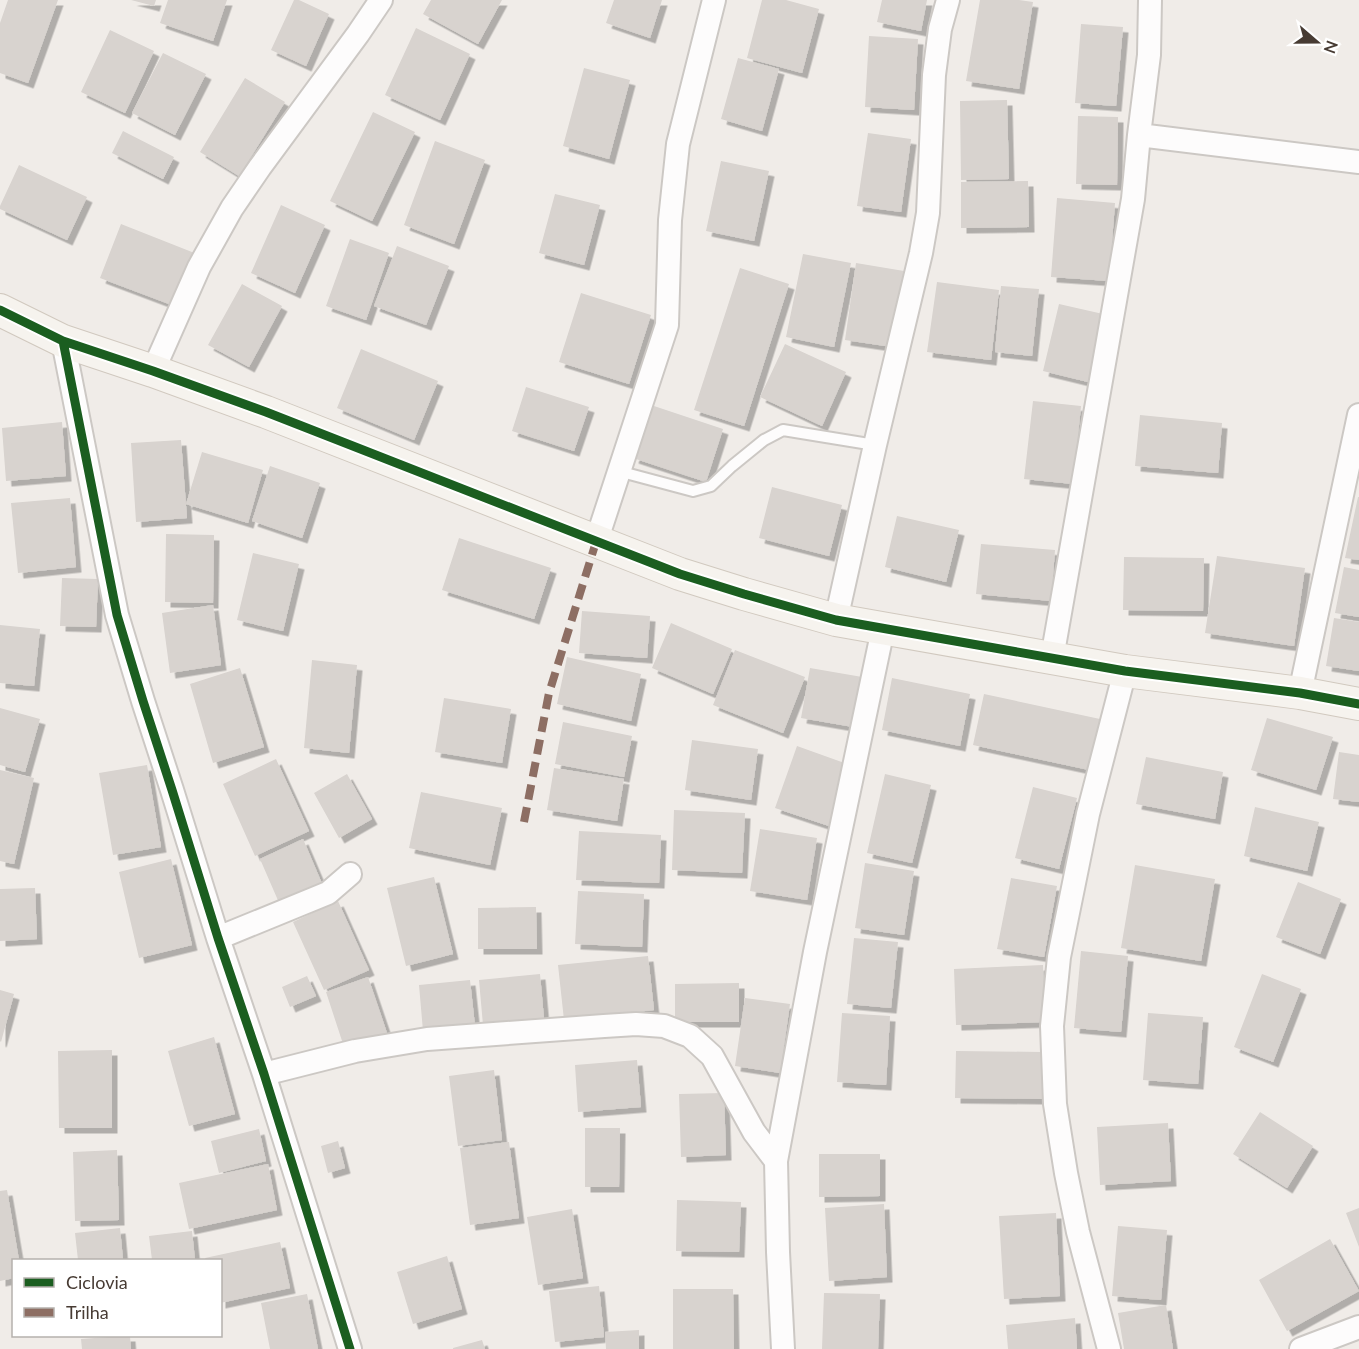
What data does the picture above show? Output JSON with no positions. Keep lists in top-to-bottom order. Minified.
{"legend":["Ciclovia","Trilha"],"north":"right"}
